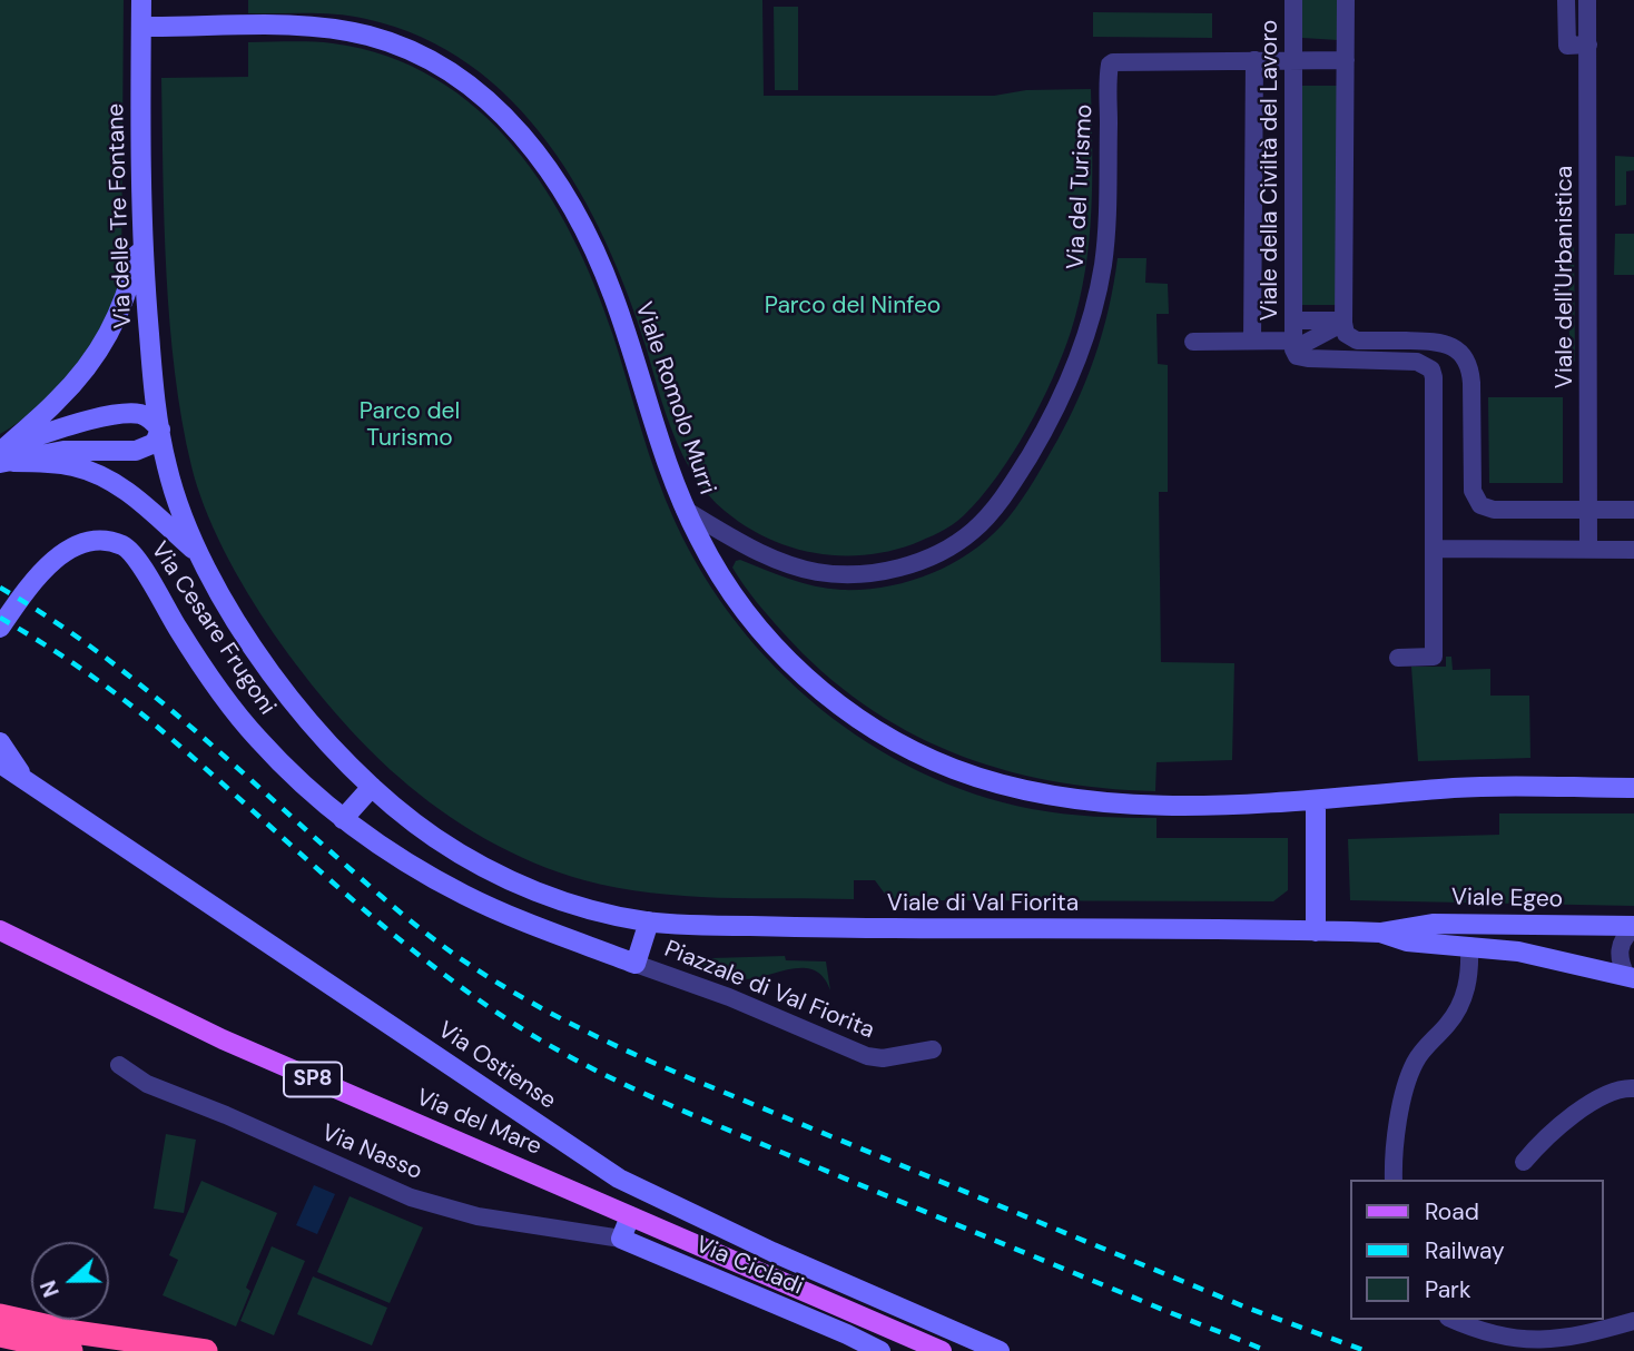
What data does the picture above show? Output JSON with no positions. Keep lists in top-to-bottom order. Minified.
{"streets":{"main road":["Via delle Tre Fontane","Viale Romolo Murri","Via Cesare Frugoni","Viale Egeo","Viale di Val Fiorita","Via Ostiense","SP8","Via del Mare","Via Cicladi"],"street":["Viale della Civiltà del Lavoro","Via del Turismo","Viale dell'Urbanistica","Piazzale di Val Fiorita","Via Nasso"]},"crossings":[["Viale della Civiltà del Lavoro","Via del Turismo"],["Via del Turismo","Viale Romolo Murri"],["Via delle Tre Fontane","Viale Romolo Murri"],["Via delle Tre Fontane","Viale di Val Fiorita"],["Via Cesare Frugoni","Piazzale di Val Fiorita"],["Viale Egeo","Viale di Val Fiorita"],["Via Nasso","Via Cicladi"]],"parks":["Parco del Ninfeo","Parco del Turismo"],"legend":["Road","Railway","Park"],"north":"left"}
